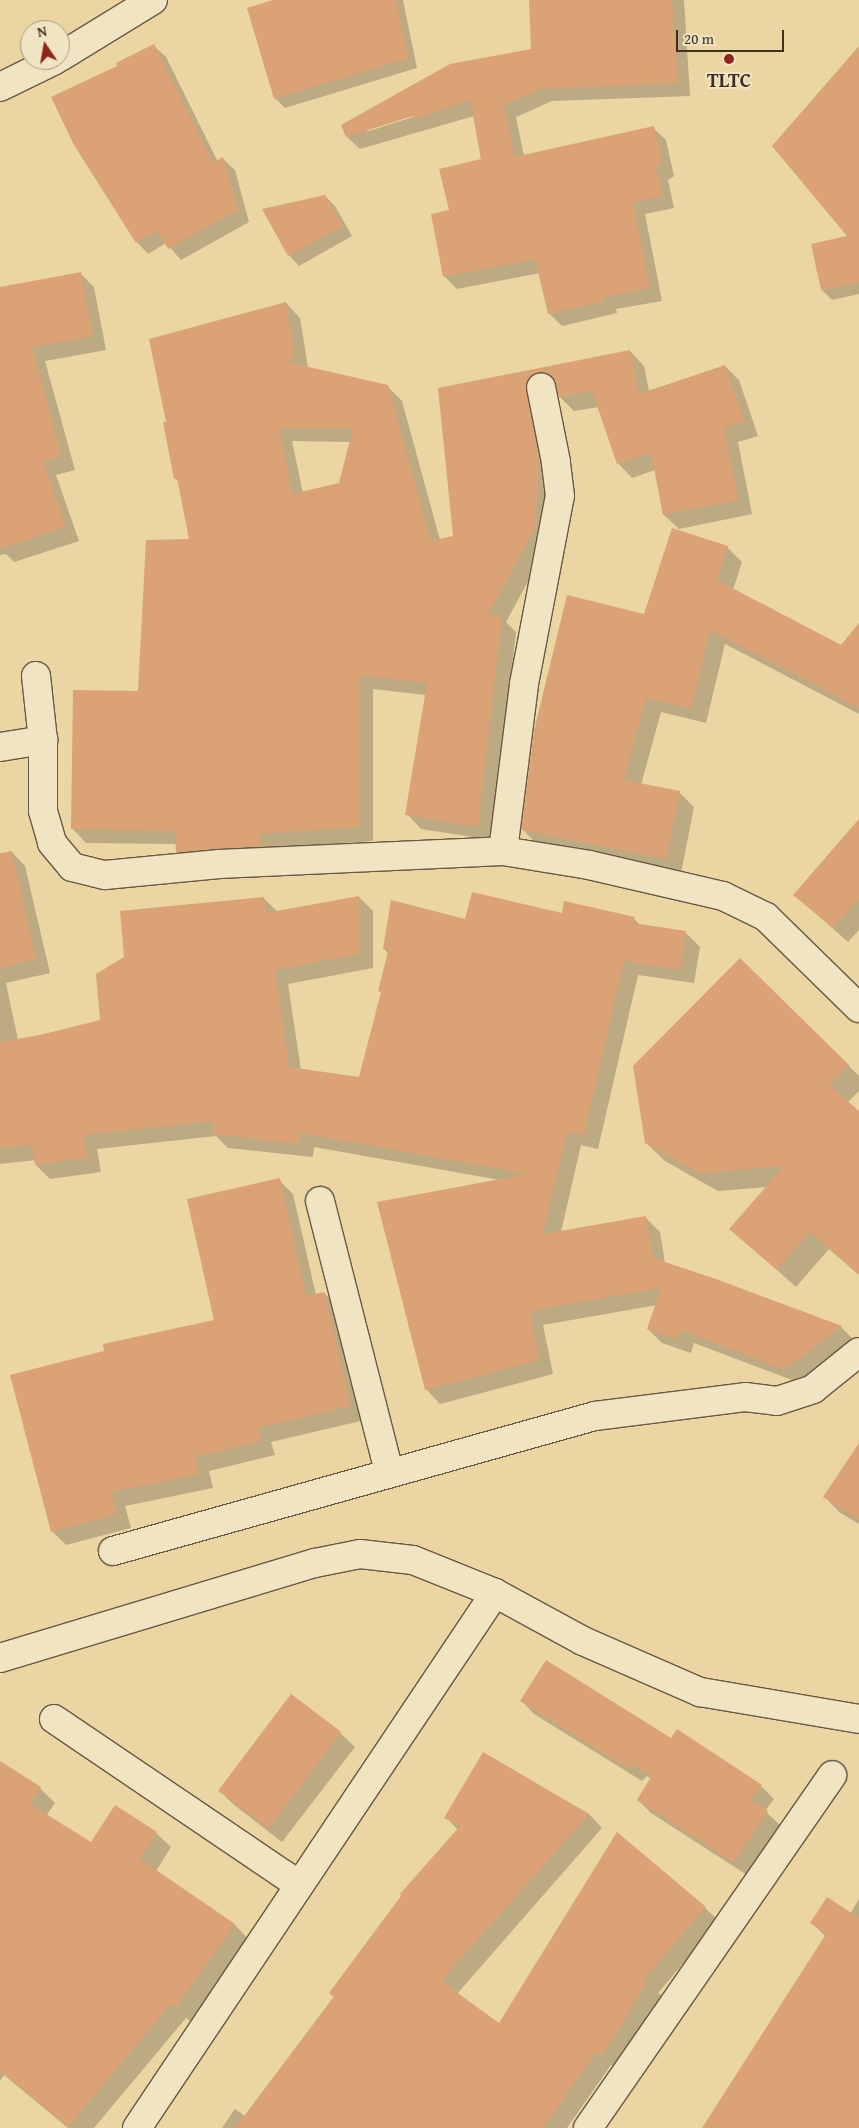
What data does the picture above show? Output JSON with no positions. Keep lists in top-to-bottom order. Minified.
{"places":["TLTC"],"scale_bar":"20 m","north":"top"}
